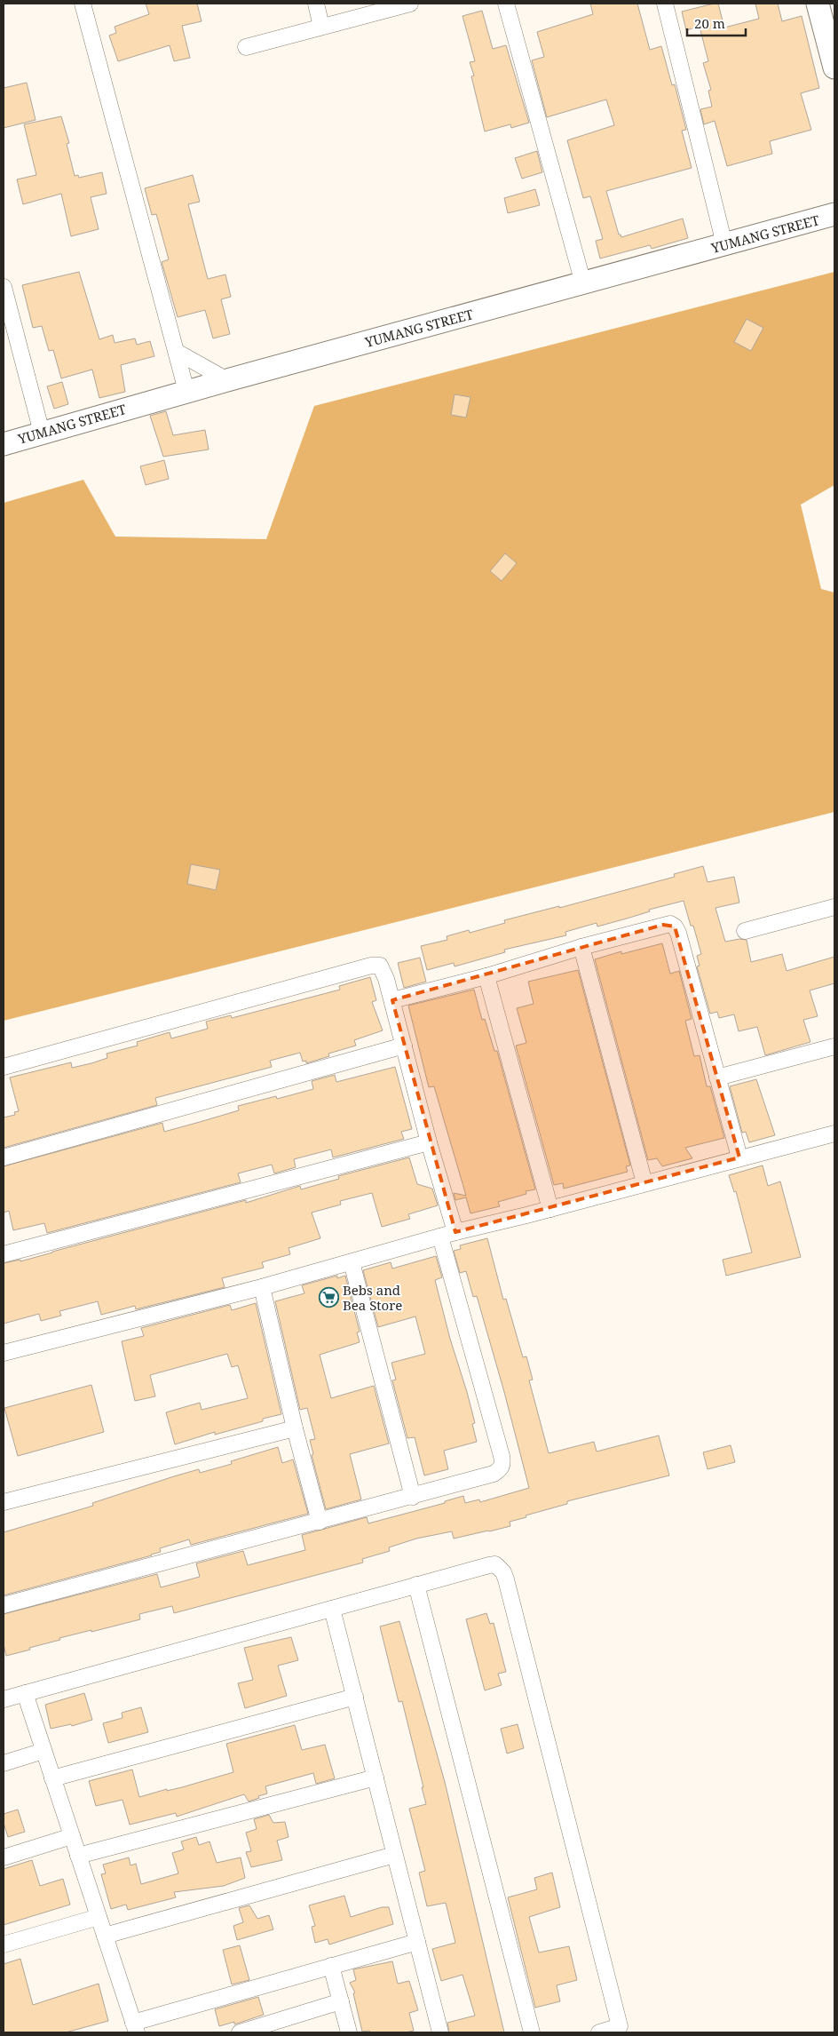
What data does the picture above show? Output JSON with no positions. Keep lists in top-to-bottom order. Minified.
{"streets":{"main road":["YUMANG STREET"]},"places":{"supermarket":["Bebs and Bea Store"]},"scale_bar":"20 m"}
